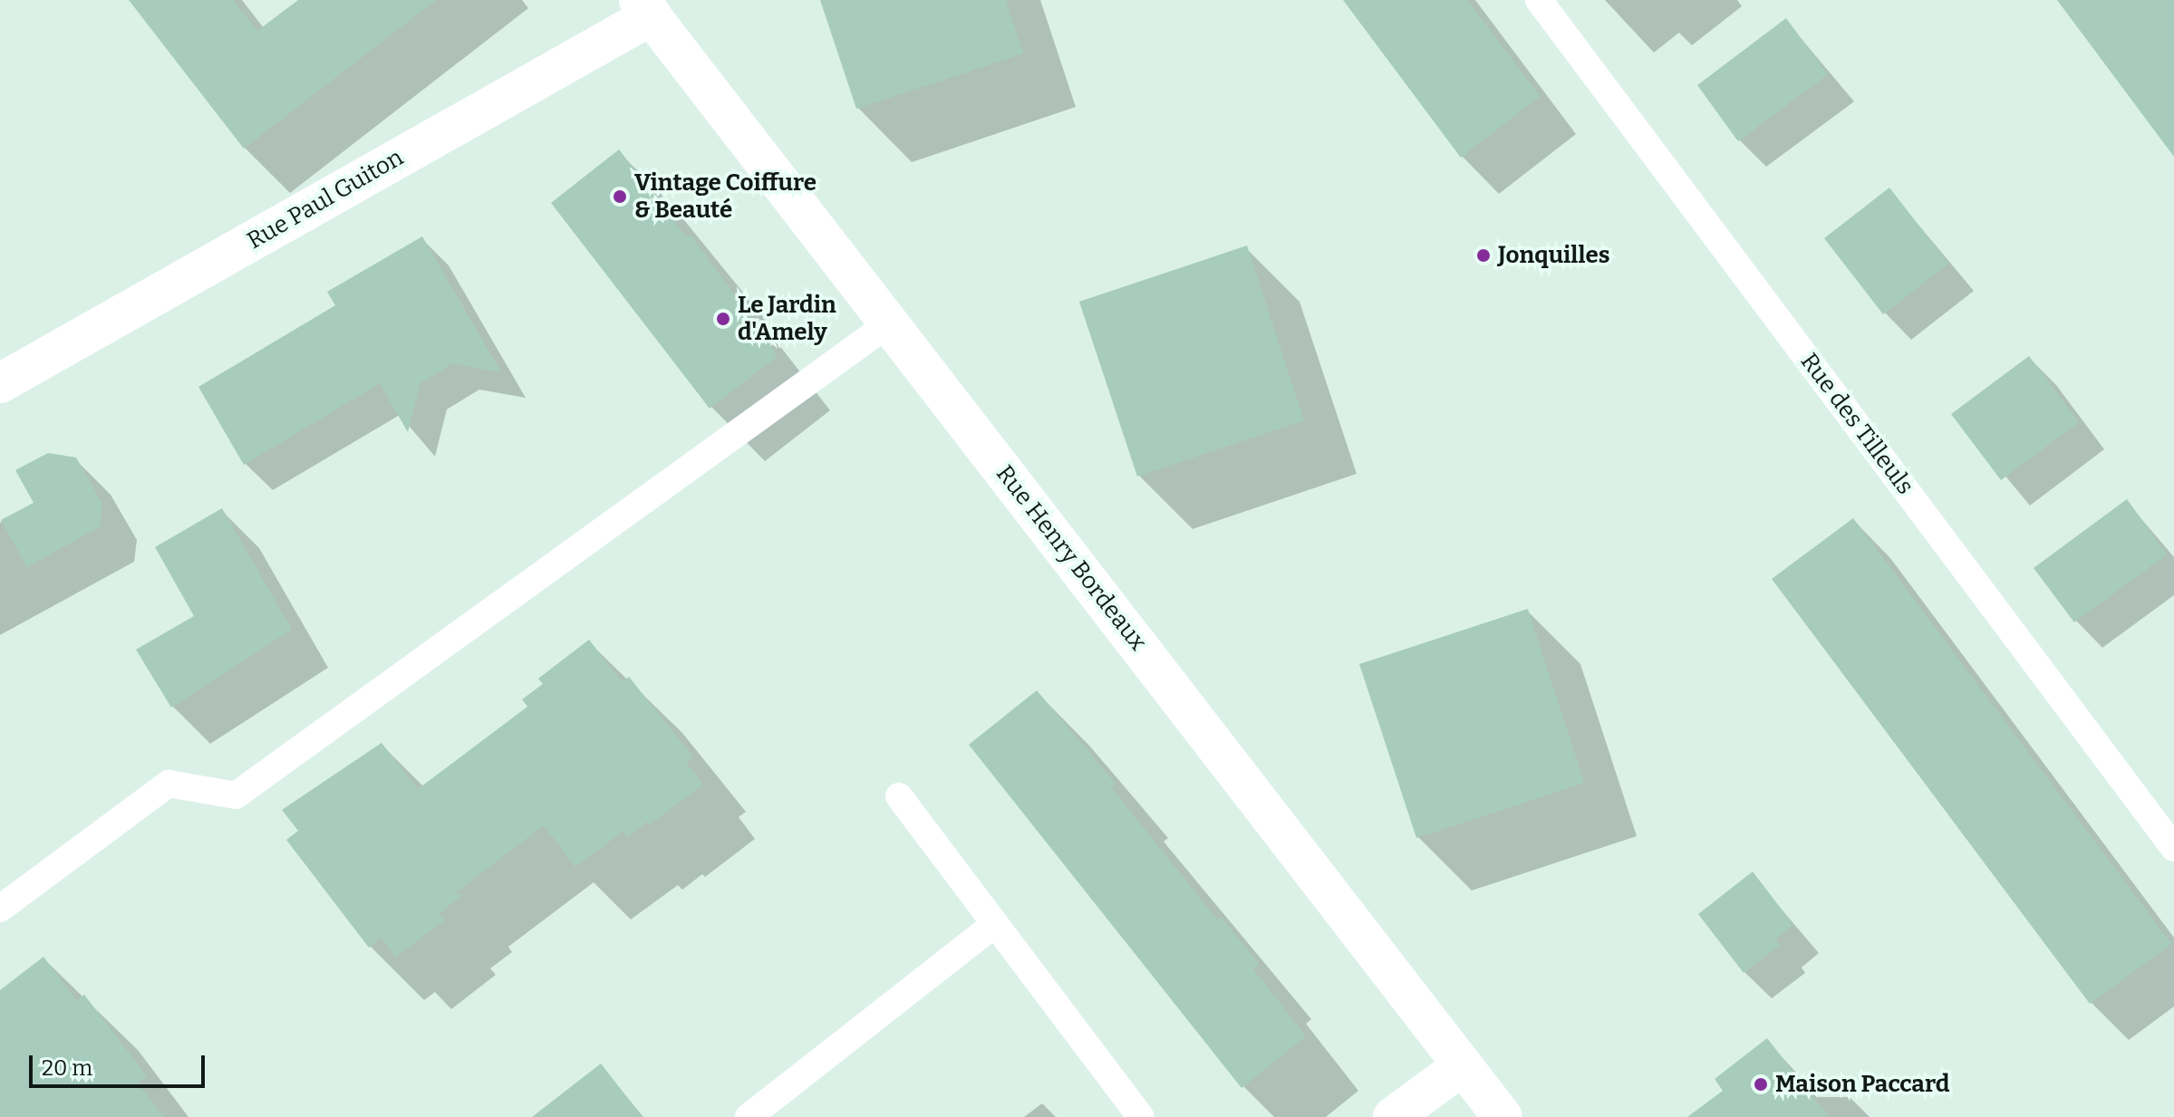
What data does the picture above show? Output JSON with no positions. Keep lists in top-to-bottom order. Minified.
{"streets":{"street":["Rue Paul Guiton","Rue Henry Bordeaux"],"lane":["Rue des Tilleuls"]},"crossings":[["Rue Paul Guiton","Rue Henry Bordeaux"]],"places":["Vintage Coiffure & Beauté","Jonquilles","Le Jardin d'Amely","Maison Paccard"],"scale_bar":"20 m"}
